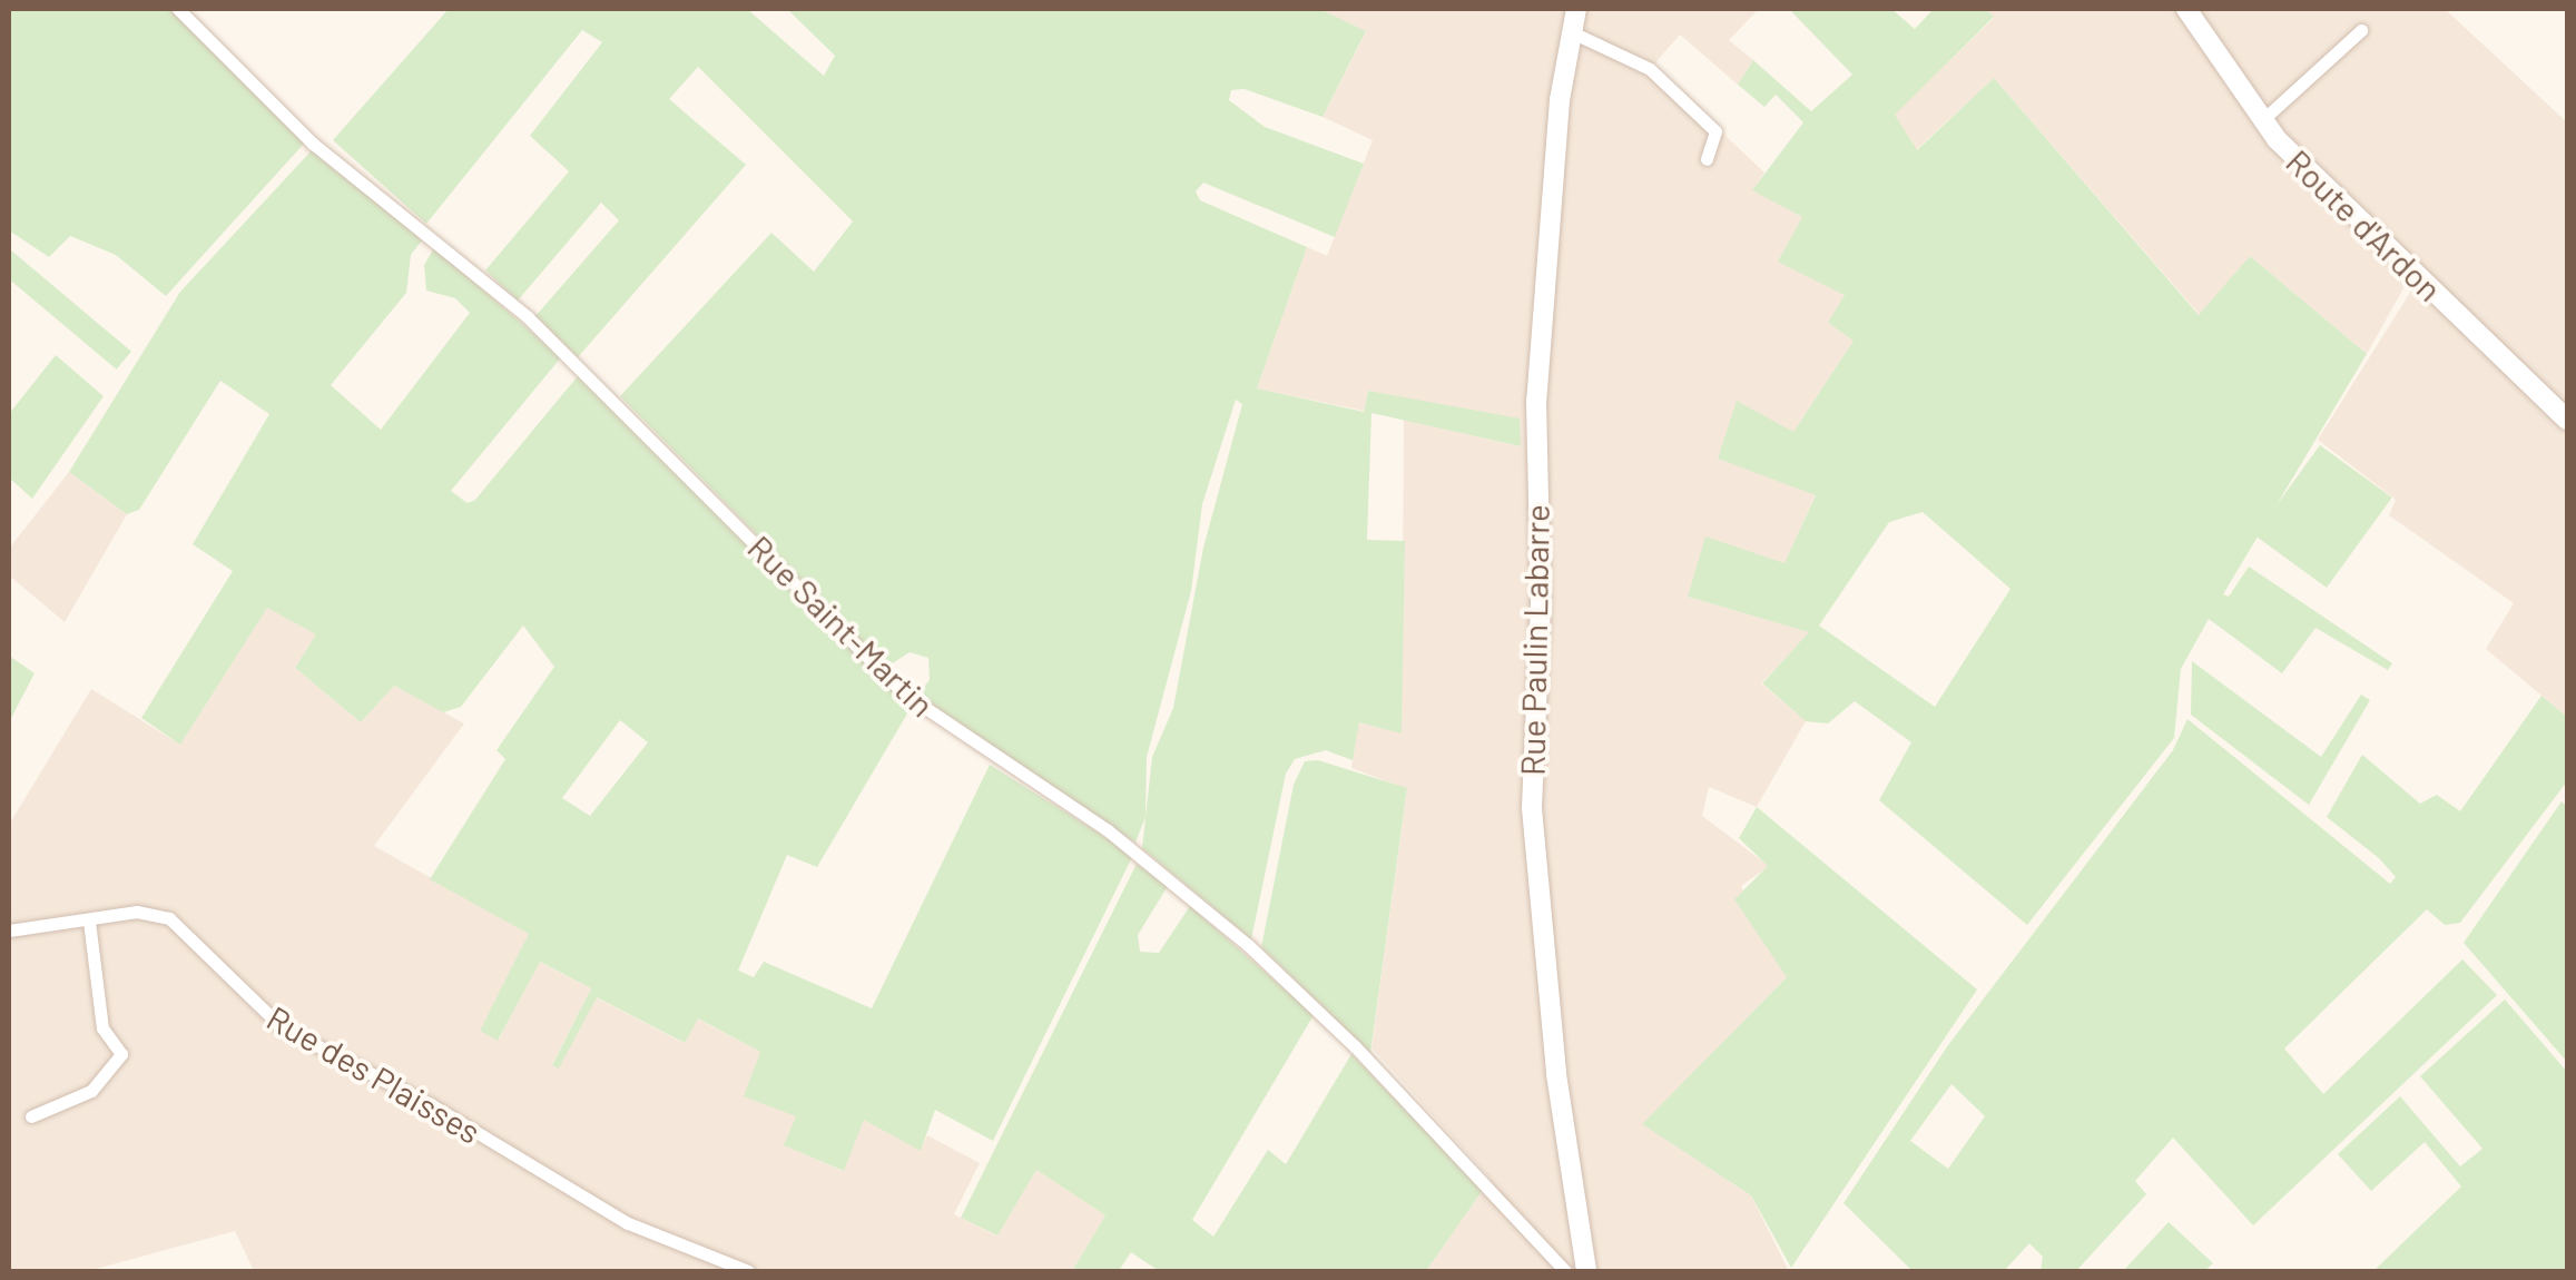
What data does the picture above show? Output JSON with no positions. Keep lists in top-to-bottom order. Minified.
{"streets":{"street":["Route d'Ardon","Rue Saint-Martin","Rue Paulin Labarre","Rue des Plaisses"]}}
